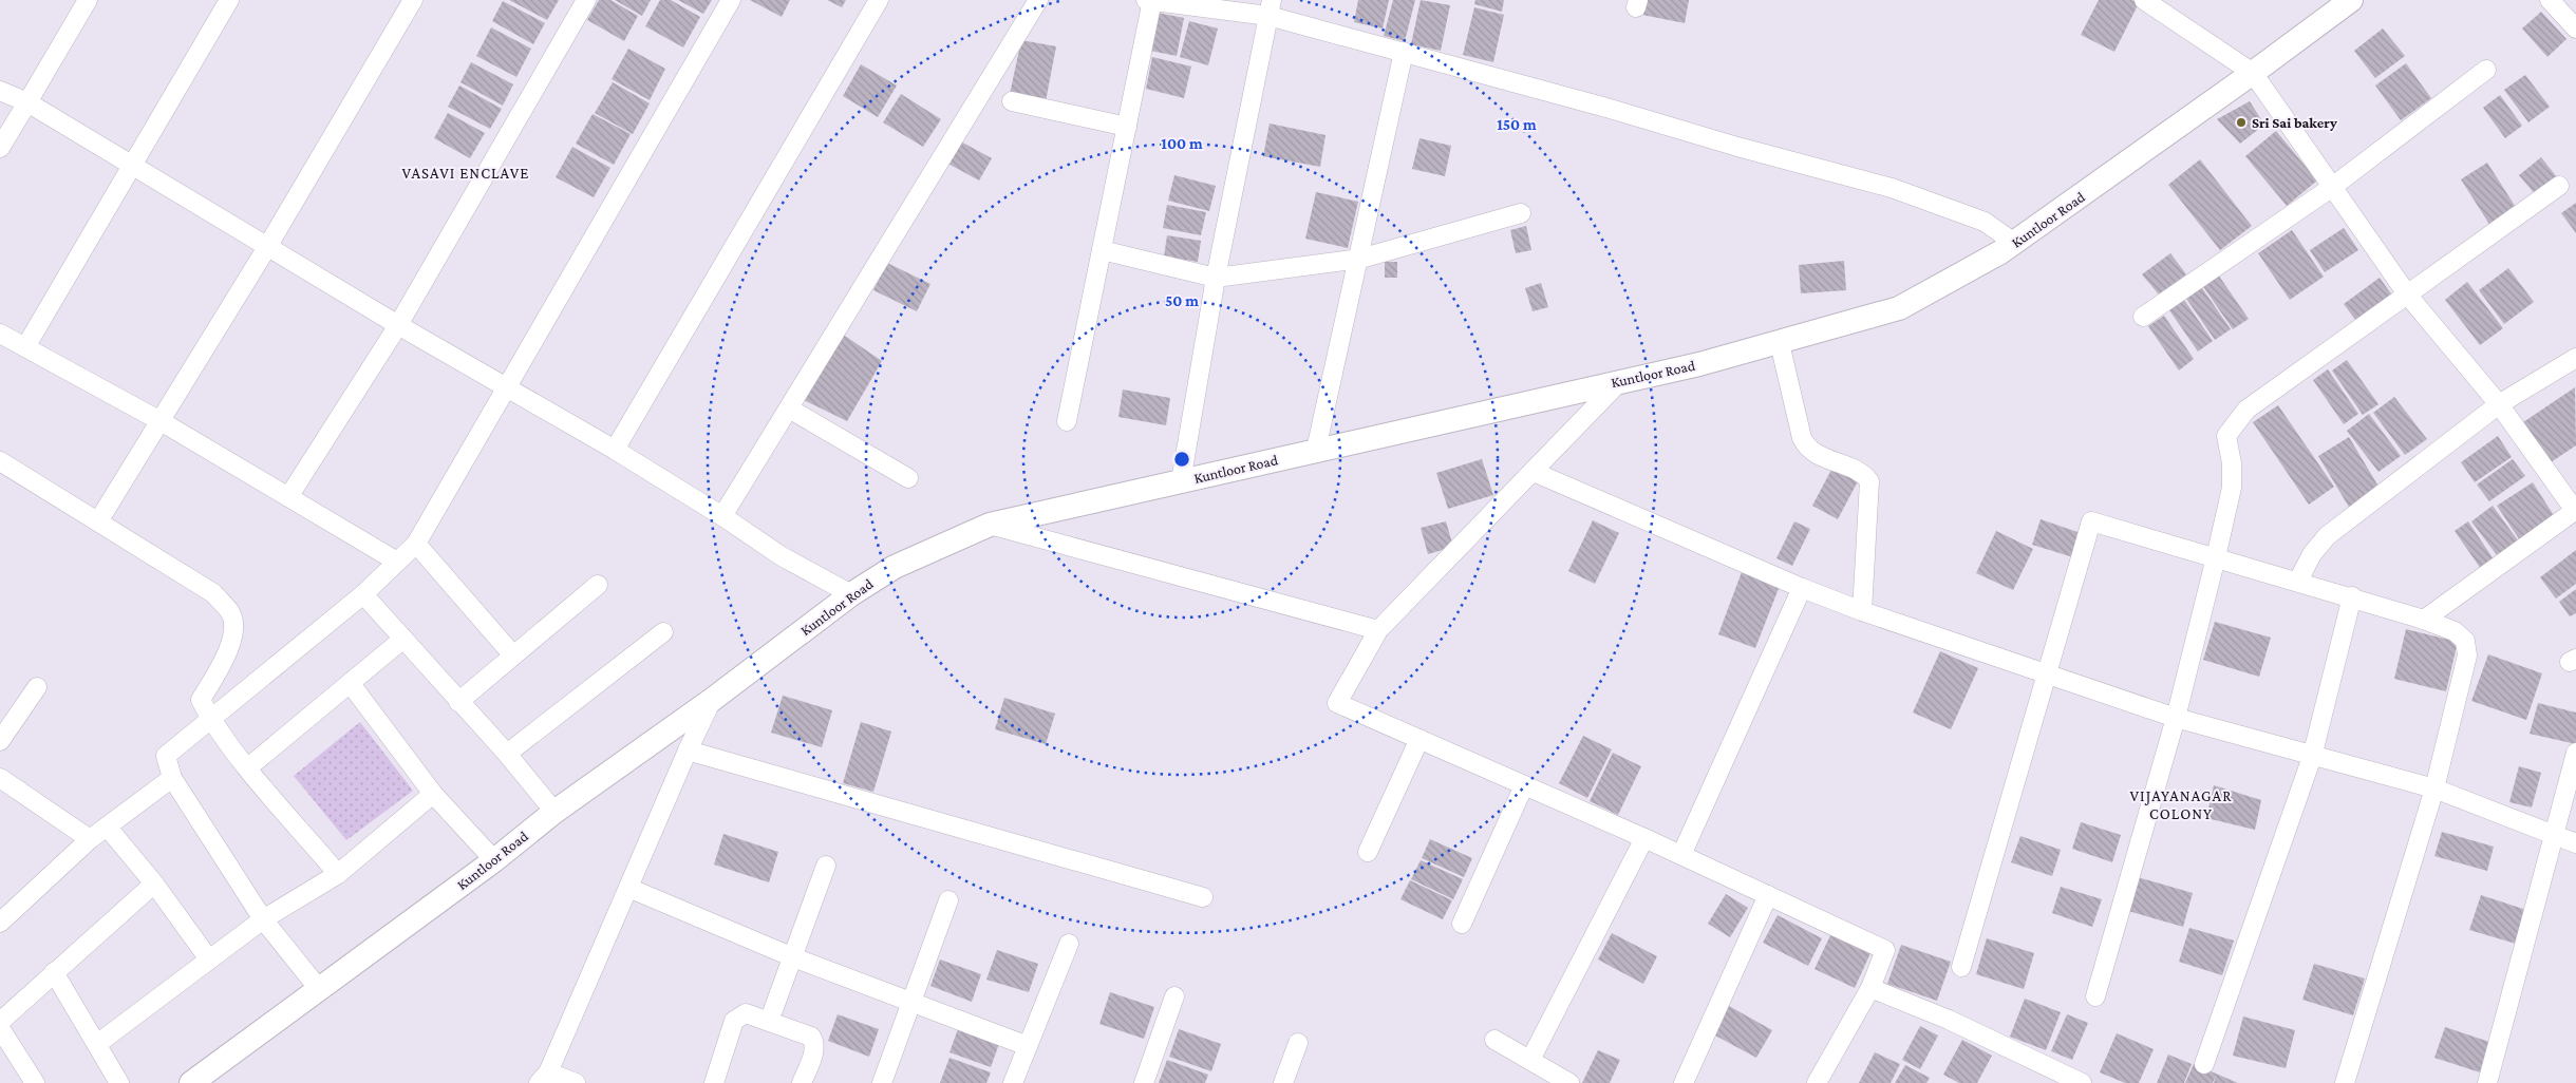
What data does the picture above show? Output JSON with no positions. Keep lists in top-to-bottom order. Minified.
{"streets":{"street":["Kuntloor Road"]},"districts":["VASAVI ENCLAVE","VIJAYANAGAR COLONY"],"places":["Sri Sai bakery"],"rings":["150 m","100 m","50 m"]}
